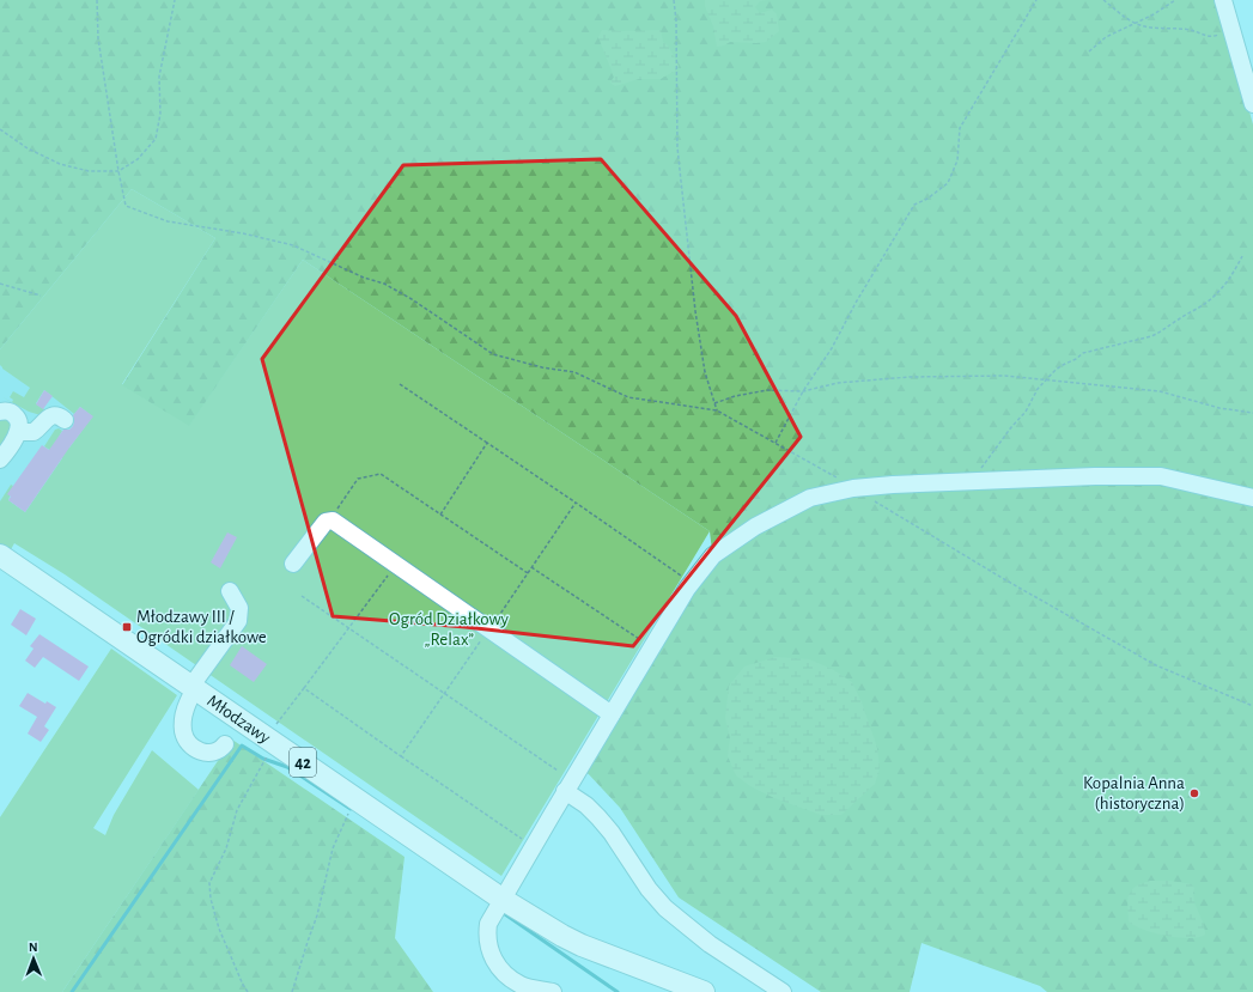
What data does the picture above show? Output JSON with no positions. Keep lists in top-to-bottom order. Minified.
{"streets":{"main road":["Młodzawy","42"]},"crossings":[["Młodzawy","42"]],"parks":["Ogród Działkowy „Relax”"],"places":{"transit":["Młodzawy III / Ogródki działkowe"],"other":["Kopalnia Anna (historyczna)"]},"north":"top"}
